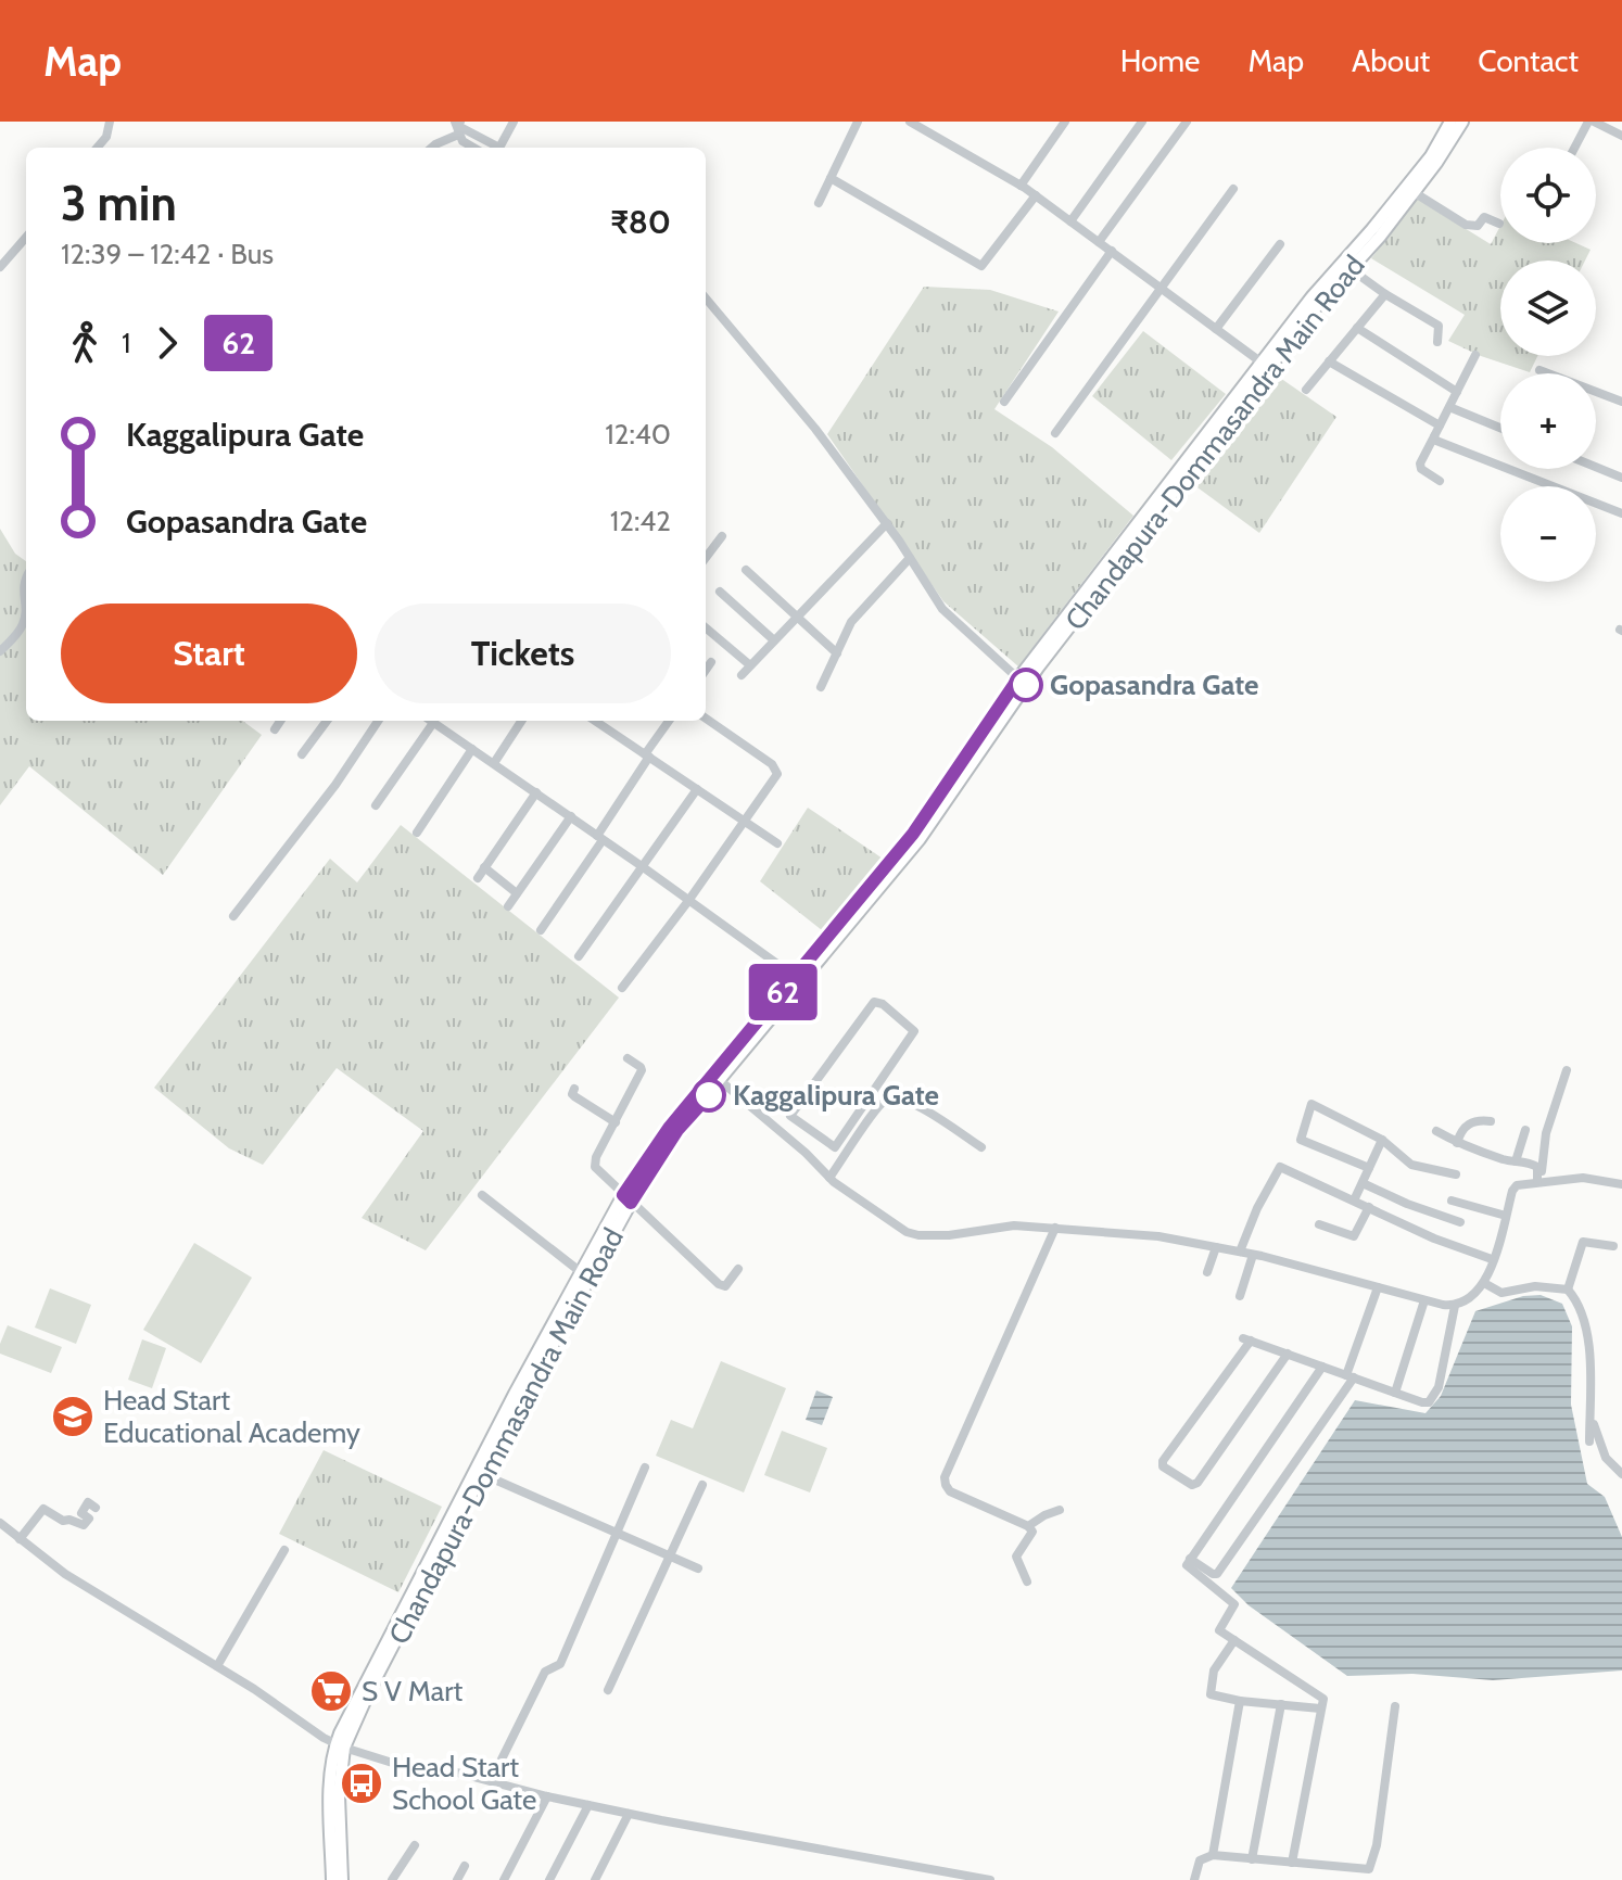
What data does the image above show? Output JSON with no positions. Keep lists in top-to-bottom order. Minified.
{"streets":{"main road":["Chandapura-Dommasandra Main Road"]},"places":{"other":["Gopasandra Gate","Kaggalipura Gate"],"school or university":["Head Start Educational Academy"],"supermarket":["S V Mart"],"bus stop":["Head Start School Gate"]},"lines":["bus line 62"],"page":{"header":"Map","nav":["Home","Map","About","Contact"],"on_map":"62","map_buttons":["+","−"],"heading":["3 min","12:39 – 12:42 · Bus","₹80"],"legs":["1","62"],"list":[{"name":"Kaggalipura Gate","value":"12:40"},{"name":"Gopasandra Gate","value":"12:42"}],"buttons":["Start","Tickets"]}}
